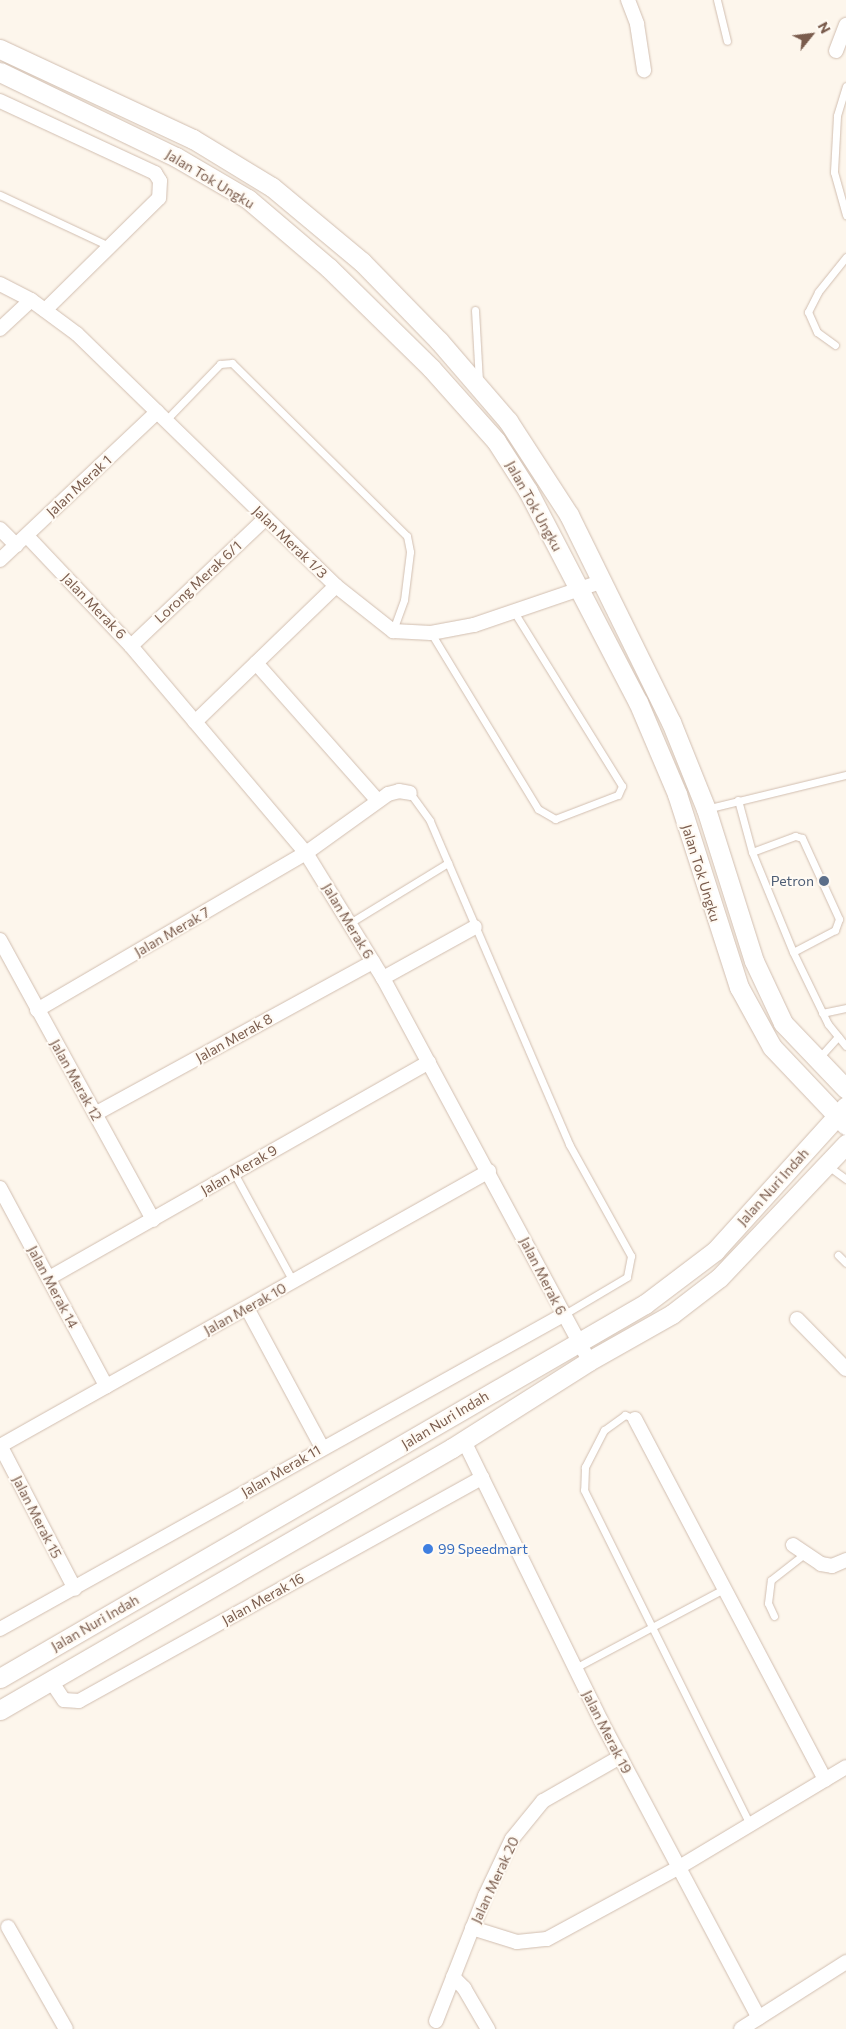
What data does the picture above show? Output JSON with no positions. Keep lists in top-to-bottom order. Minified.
{"streets":{"main road":["Jalan Tok Ungku","Jalan Nuri Indah"],"street":["Jalan Merak 1","Jalan Merak 1/3","Lorong Merak 6/1","Jalan Merak 6","Jalan Merak 7","Jalan Merak 8","Jalan Merak 12","Jalan Merak 9","Jalan Merak 14","Jalan Merak 10","Jalan Merak 11","Jalan Merak 15","Jalan Merak 16","Jalan Merak 19","Jalan Merak 20"]},"crossings":[["Jalan Tok Ungku","Jalan Nuri Indah"],["Jalan Merak 1","Jalan Merak 1/3"],["Jalan Merak 1","Jalan Merak 6"],["Jalan Merak 1/3","Lorong Merak 6/1"],["Lorong Merak 6/1","Jalan Merak 6"],["Jalan Merak 6","Jalan Merak 7"],["Jalan Merak 6","Jalan Merak 8"],["Jalan Merak 6","Jalan Merak 9"],["Jalan Merak 6","Jalan Nuri Indah"],["Jalan Merak 6","Jalan Merak 10"],["Jalan Merak 6","Jalan Merak 11"],["Jalan Merak 7","Jalan Merak 12"],["Jalan Merak 8","Jalan Merak 12"],["Jalan Merak 12","Jalan Merak 9"],["Jalan Merak 9","Jalan Merak 14"],["Jalan Nuri Indah","Jalan Merak 16"],["Jalan Nuri Indah","Jalan Merak 19"],["Jalan Merak 14","Jalan Merak 10"],["Jalan Merak 10","Jalan Merak 15"],["Jalan Merak 11","Jalan Merak 15"],["Jalan Merak 16","Jalan Merak 19"],["Jalan Merak 19","Jalan Merak 20"]],"places":["Petron","99 Speedmart"],"north":"top right"}
